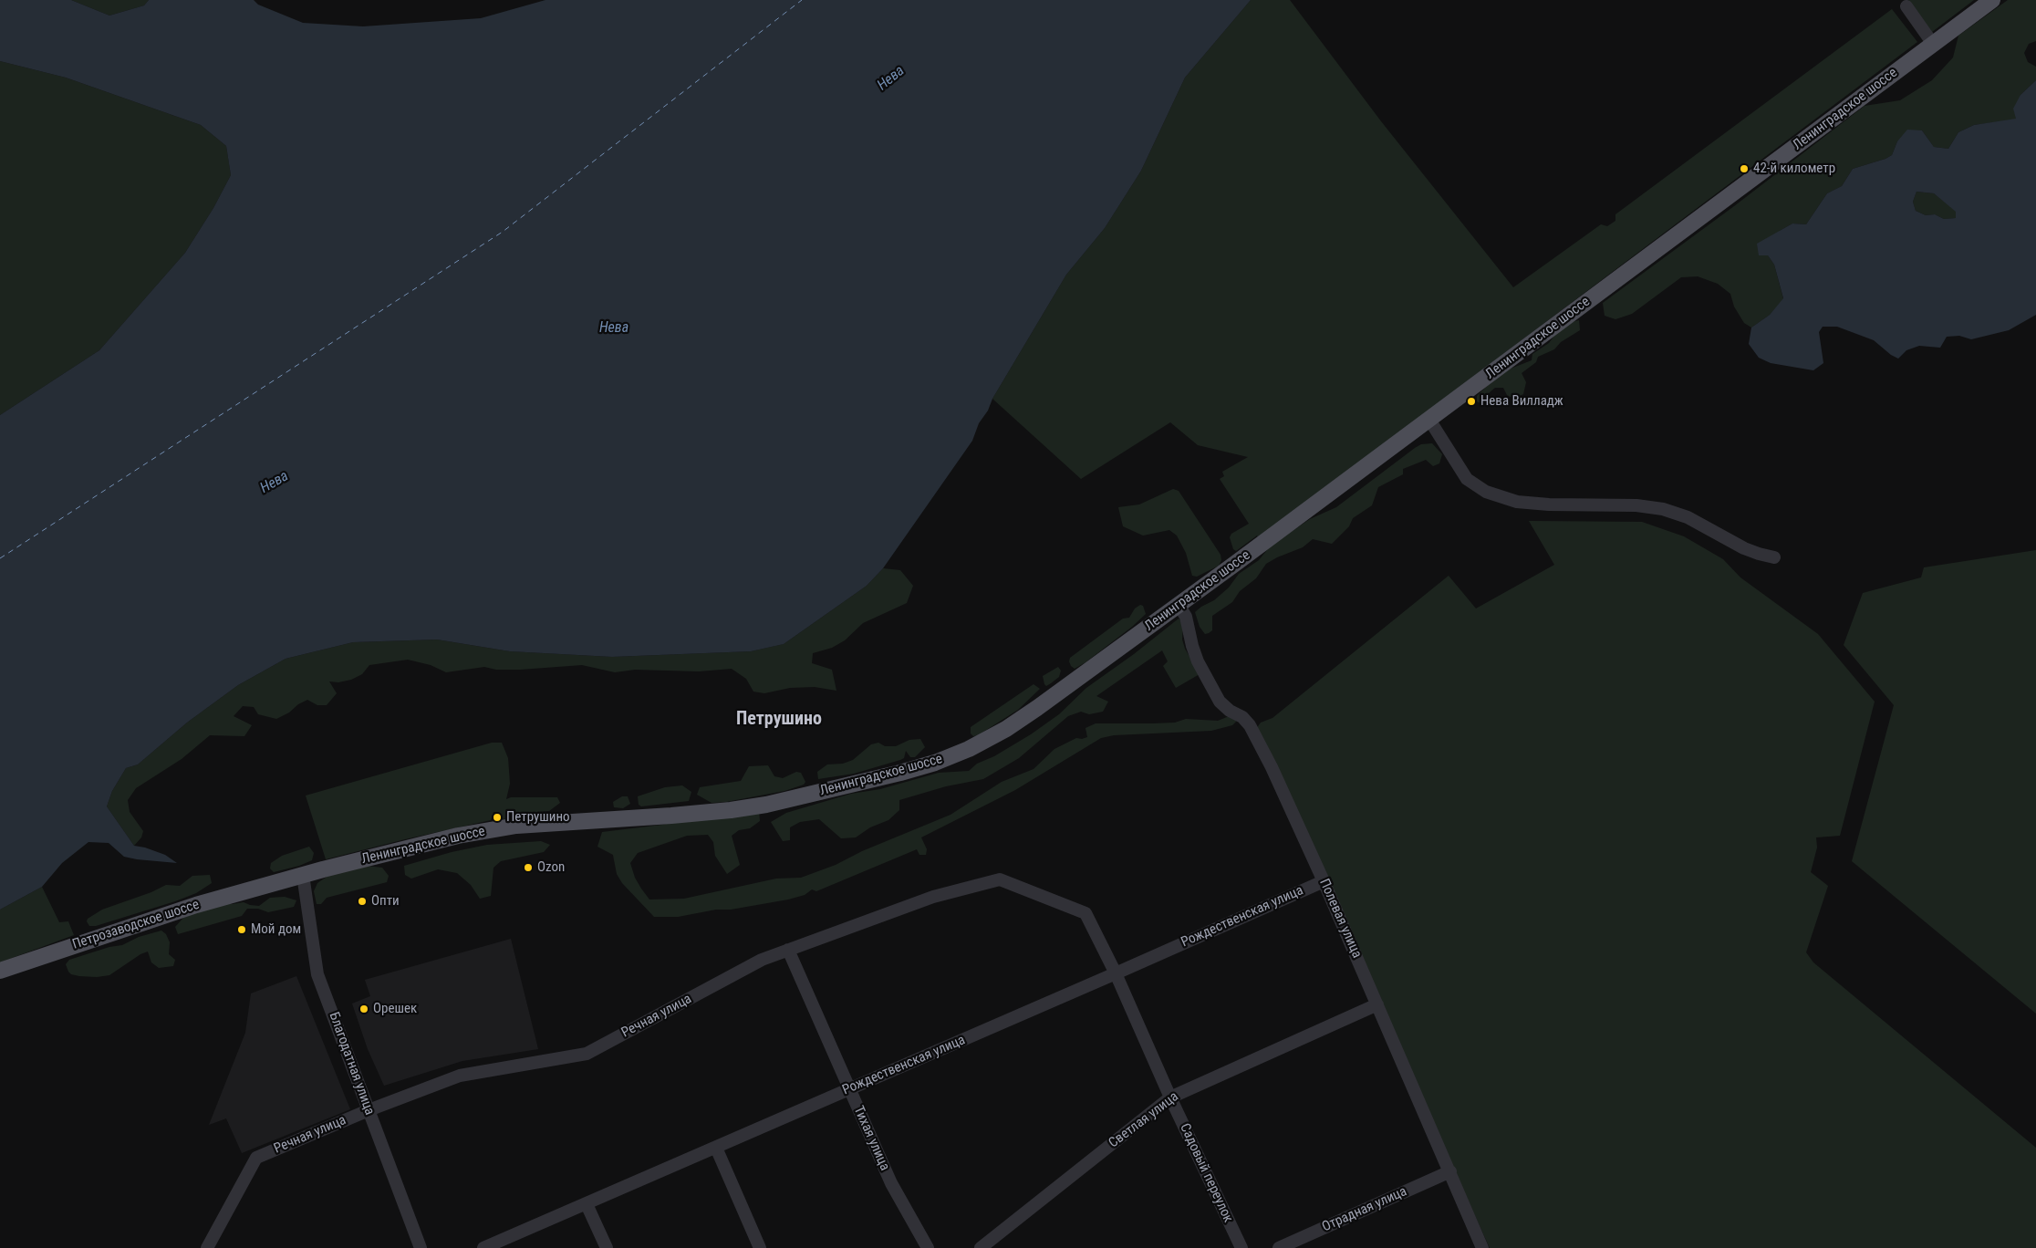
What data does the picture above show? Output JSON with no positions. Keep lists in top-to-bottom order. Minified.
{"streets":{"main road":["Ленинградское шоссе","Петрозаводское шоссе"],"street":["Рождественская улица","Полевая улица","Речная улица","Благодатная улица","Светлая улица","Тихая улица","Садовый переулок","Отрадная улица"]},"crossings":[["Ленинградское шоссе","Полевая улица"],["Ленинградское шоссе","Петрозаводское шоссе"],["Ленинградское шоссе","Благодатная улица"],["Рождественская улица","Полевая улица"],["Рождественская улица","Речная улица"],["Рождественская улица","Тихая улица"],["Рождественская улица","Садовый переулок"],["Полевая улица","Светлая улица"],["Полевая улица","Отрадная улица"],["Речная улица","Благодатная улица"],["Речная улица","Тихая улица"],["Речная улица","Садовый переулок"],["Светлая улица","Садовый переулок"]],"districts":["Петрушино"],"water":["Нева"],"places":["42-й километр","Нева Вилладж","Петрушино","Ozon","Опти","Мой дом","Орешек"]}
